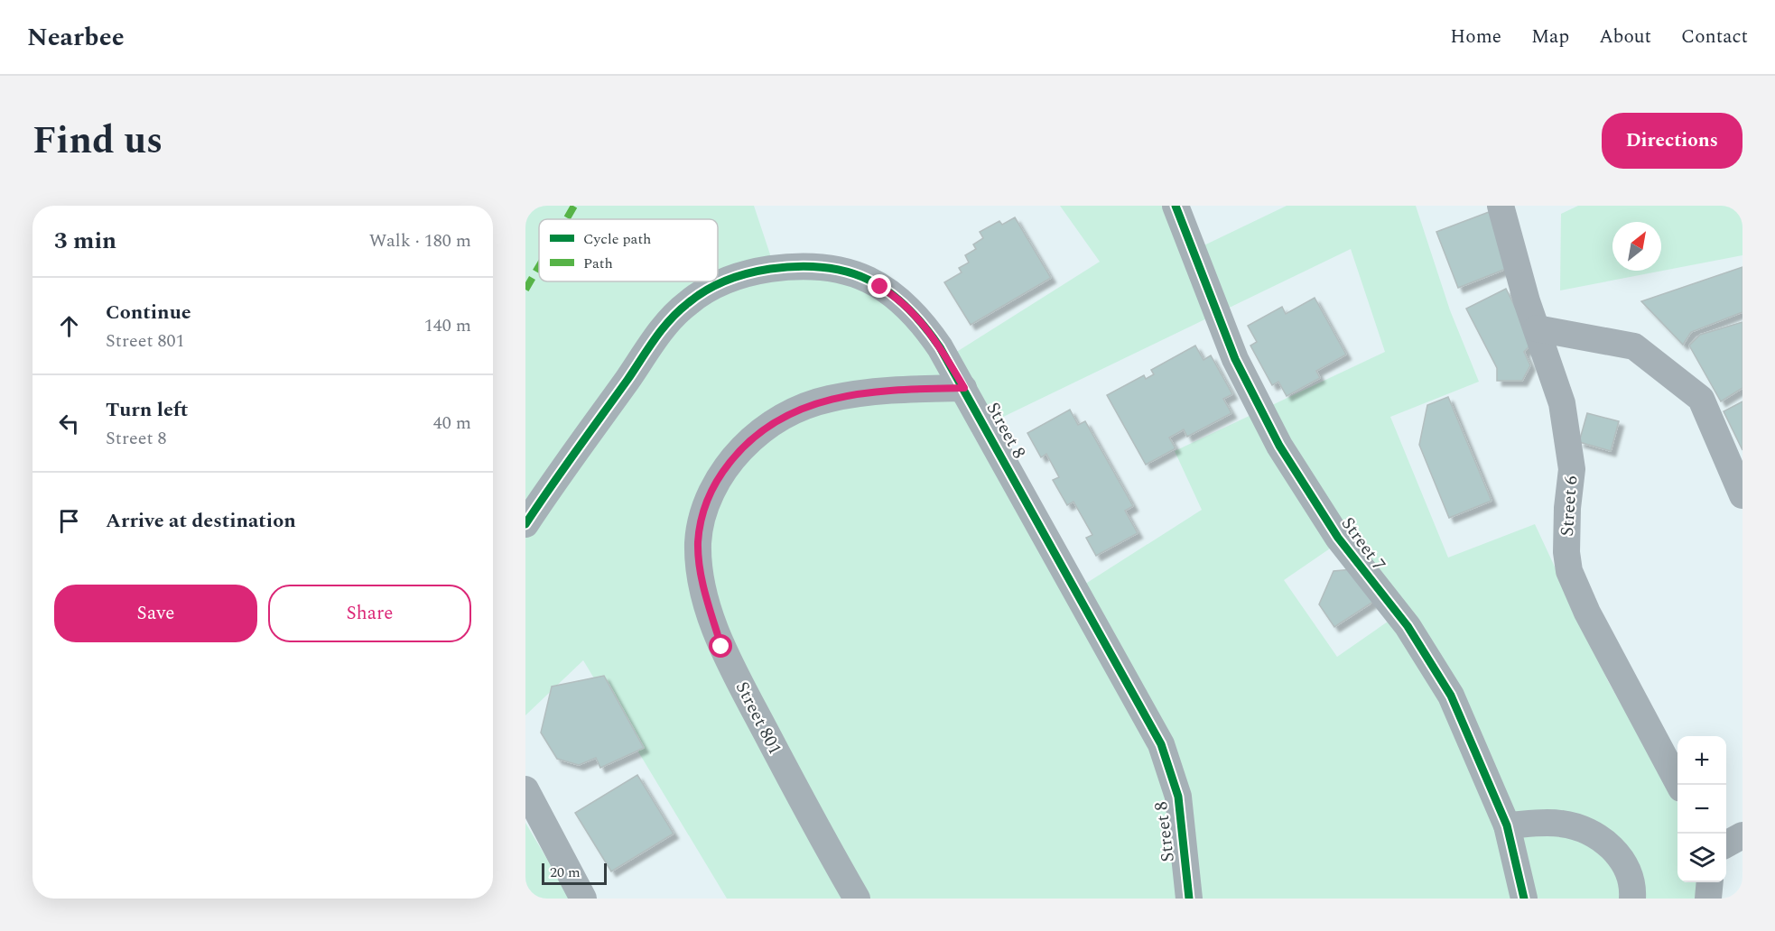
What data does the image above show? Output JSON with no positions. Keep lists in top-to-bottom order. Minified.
{"streets":{"street":["Street 8","Street 6","Street 7","Street 801"]},"crossings":[["Street 8","Street 801"]],"legend":["Cycle path","Path"],"scale_bar":"20 m","north":"top right","page":{"header":"Nearbee","nav":["Home","Map","About","Contact"],"title":"Find us","buttons":["Directions",["Save","Share"]],"heading":["3 min","Walk · 180 m"],"list":[["Continue","Street 801","140 m"],["Turn left","Street 8","40 m"],"Arrive at destination"],"map_buttons":["+","−"],"scale":"20 m"}}
